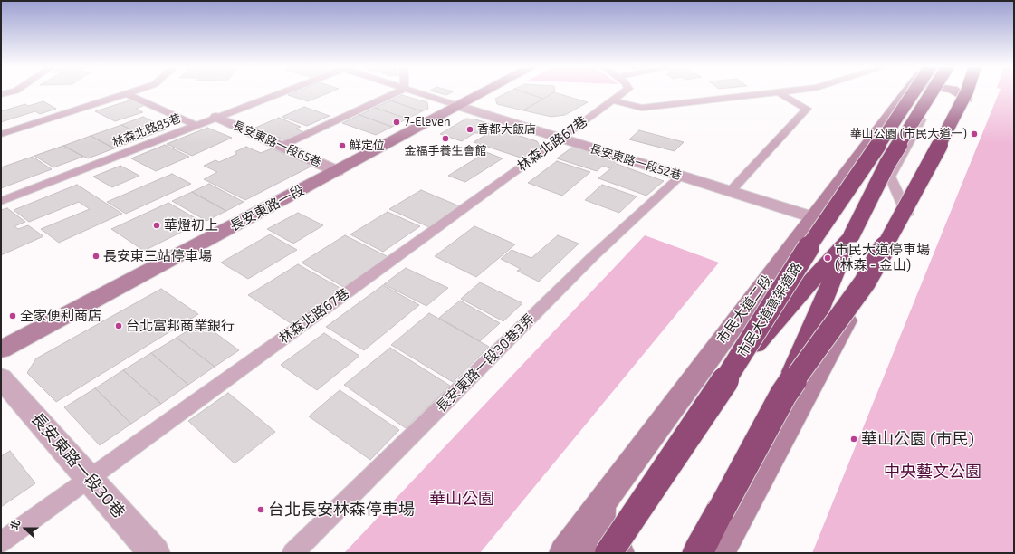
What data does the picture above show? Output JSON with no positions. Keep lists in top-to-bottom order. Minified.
{"streets":{"highway":["市民大道高架道路"],"street":["長安東路一段65巷","長安東路一段52巷","長安東路一段","市民大道二段","長安東路一段30巷"],"lane":["林森北路85巷","林森北路67巷","長安東路一段30巷3弄"]},"crossings":[["林森北路85巷","長安東路一段65巷"],["長安東路一段65巷","長安東路一段"],["林森北路67巷","長安東路一段52巷"],["林森北路67巷","長安東路一段30巷"],["長安東路一段52巷","長安東路一段"],["長安東路一段52巷","市民大道二段"],["長安東路一段52巷","長安東路一段30巷3弄"]],"parks":["中央藝文公園","華山公園"],"places":["7-Eleven","香都大飯店","華山公園 (市民大道一)","金福手養生會館","鮮定位","華燈初上","長安東三站停車場","市民大道停車場 (林森 - 金山)","全家便利商店","台北富邦商業銀行","華山公園 (市民)","台北長安林森停車場"],"north":"left"}
